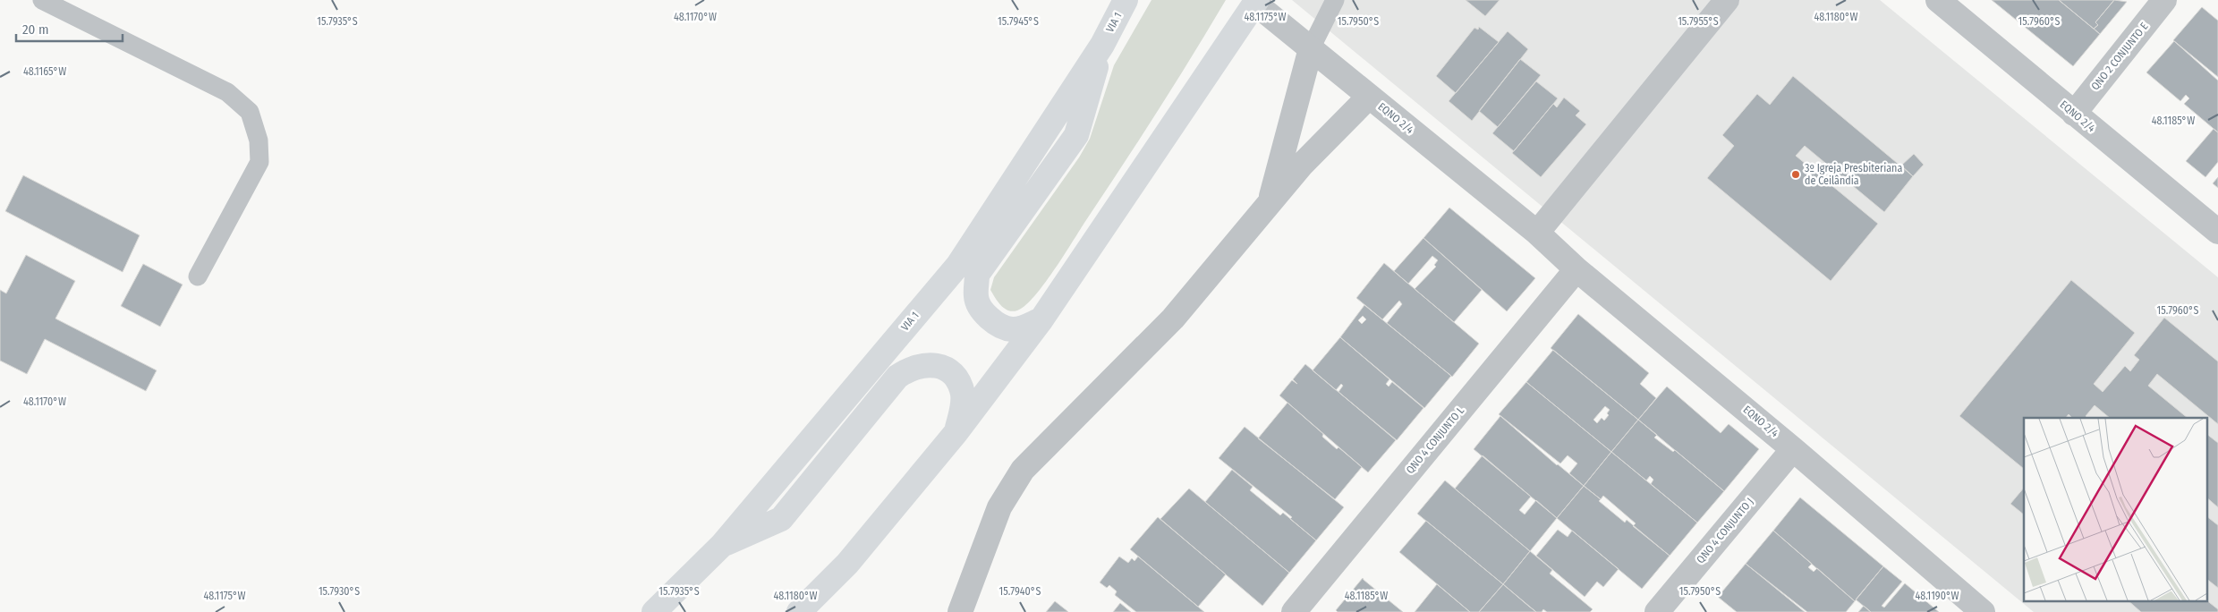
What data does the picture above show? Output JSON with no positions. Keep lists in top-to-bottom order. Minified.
{"streets":{"main road":["VIA 1"],"street":["QNO 2 CONJUNTO E","EQNO 2/4","QNO 4 CONJUNTO L","QNO 4 CONJUNTO J"]},"crossings":[["QNO 2 CONJUNTO E","EQNO 2/4"],["EQNO 2/4","QNO 4 CONJUNTO L"],["EQNO 2/4","QNO 4 CONJUNTO J"]],"places":["3º Igreja Presbiteriana de Ceilândia"],"scale_bar":"20 m","coordinates":["48.1170°W","48.1175°W","48.1180°W","15.7960°S","15.7935°S","15.7945°S","15.7950°S","15.7955°S","48.1165°W","48.1185°W","15.7930°S","15.7940°S","48.1190°W"]}
